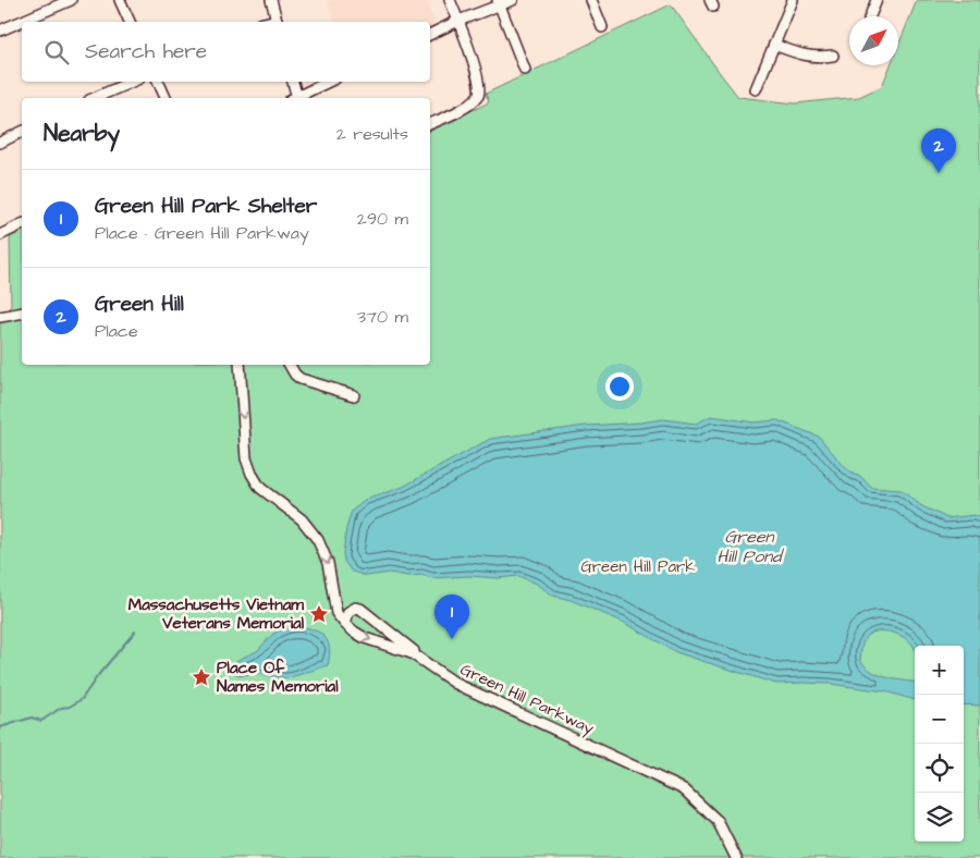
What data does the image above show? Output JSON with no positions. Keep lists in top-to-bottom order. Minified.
{"streets":{"street":["Green Hill Parkway"]},"water":["Green Hill Pond"],"parks":["Green Hill Park"],"places":{"place":["Massachusetts Vietnam Veterans Memorial","Place Of Names Memorial"]},"north":"top right","page":{"search":"Search here","heading":["Nearby","2 results"],"pins":["2","1"],"list":[{"mark":"1","name":"Green Hill Park Shelter","note":"Place · Green Hill Parkway","value":"290 m"},{"mark":"2","name":"Green Hill","note":"Place","value":"370 m"}],"map_buttons":["+","−"]}}
